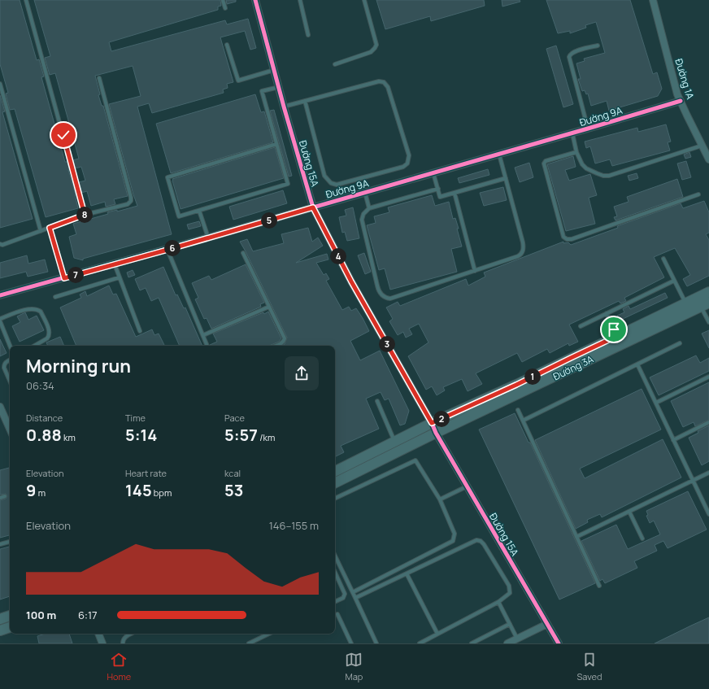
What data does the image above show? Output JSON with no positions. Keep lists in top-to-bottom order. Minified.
{"streets":{"street":["Đường 1A","Đường 9A","Đường 15A","Đường 3A"]},"crossings":[["Đường 1A","Đường 9A"],["Đường 9A","Đường 15A"],["Đường 15A","Đường 3A"]],"page":{"pins":["8","5","6","4","7","3","1","2"],"heading":["Morning run","06:34"],"stats":[["Distance","0.88 km"],["Time","5:14"],["Pace","5:57 /km"],["Elevation","9 m"],["Heart rate","145 bpm"],["kcal","53"]],"chart":["Elevation","146–155 m"],"list":[{"name":"100 m","note":"6:17"}],"tabs":["Home","Map","Saved"]}}
